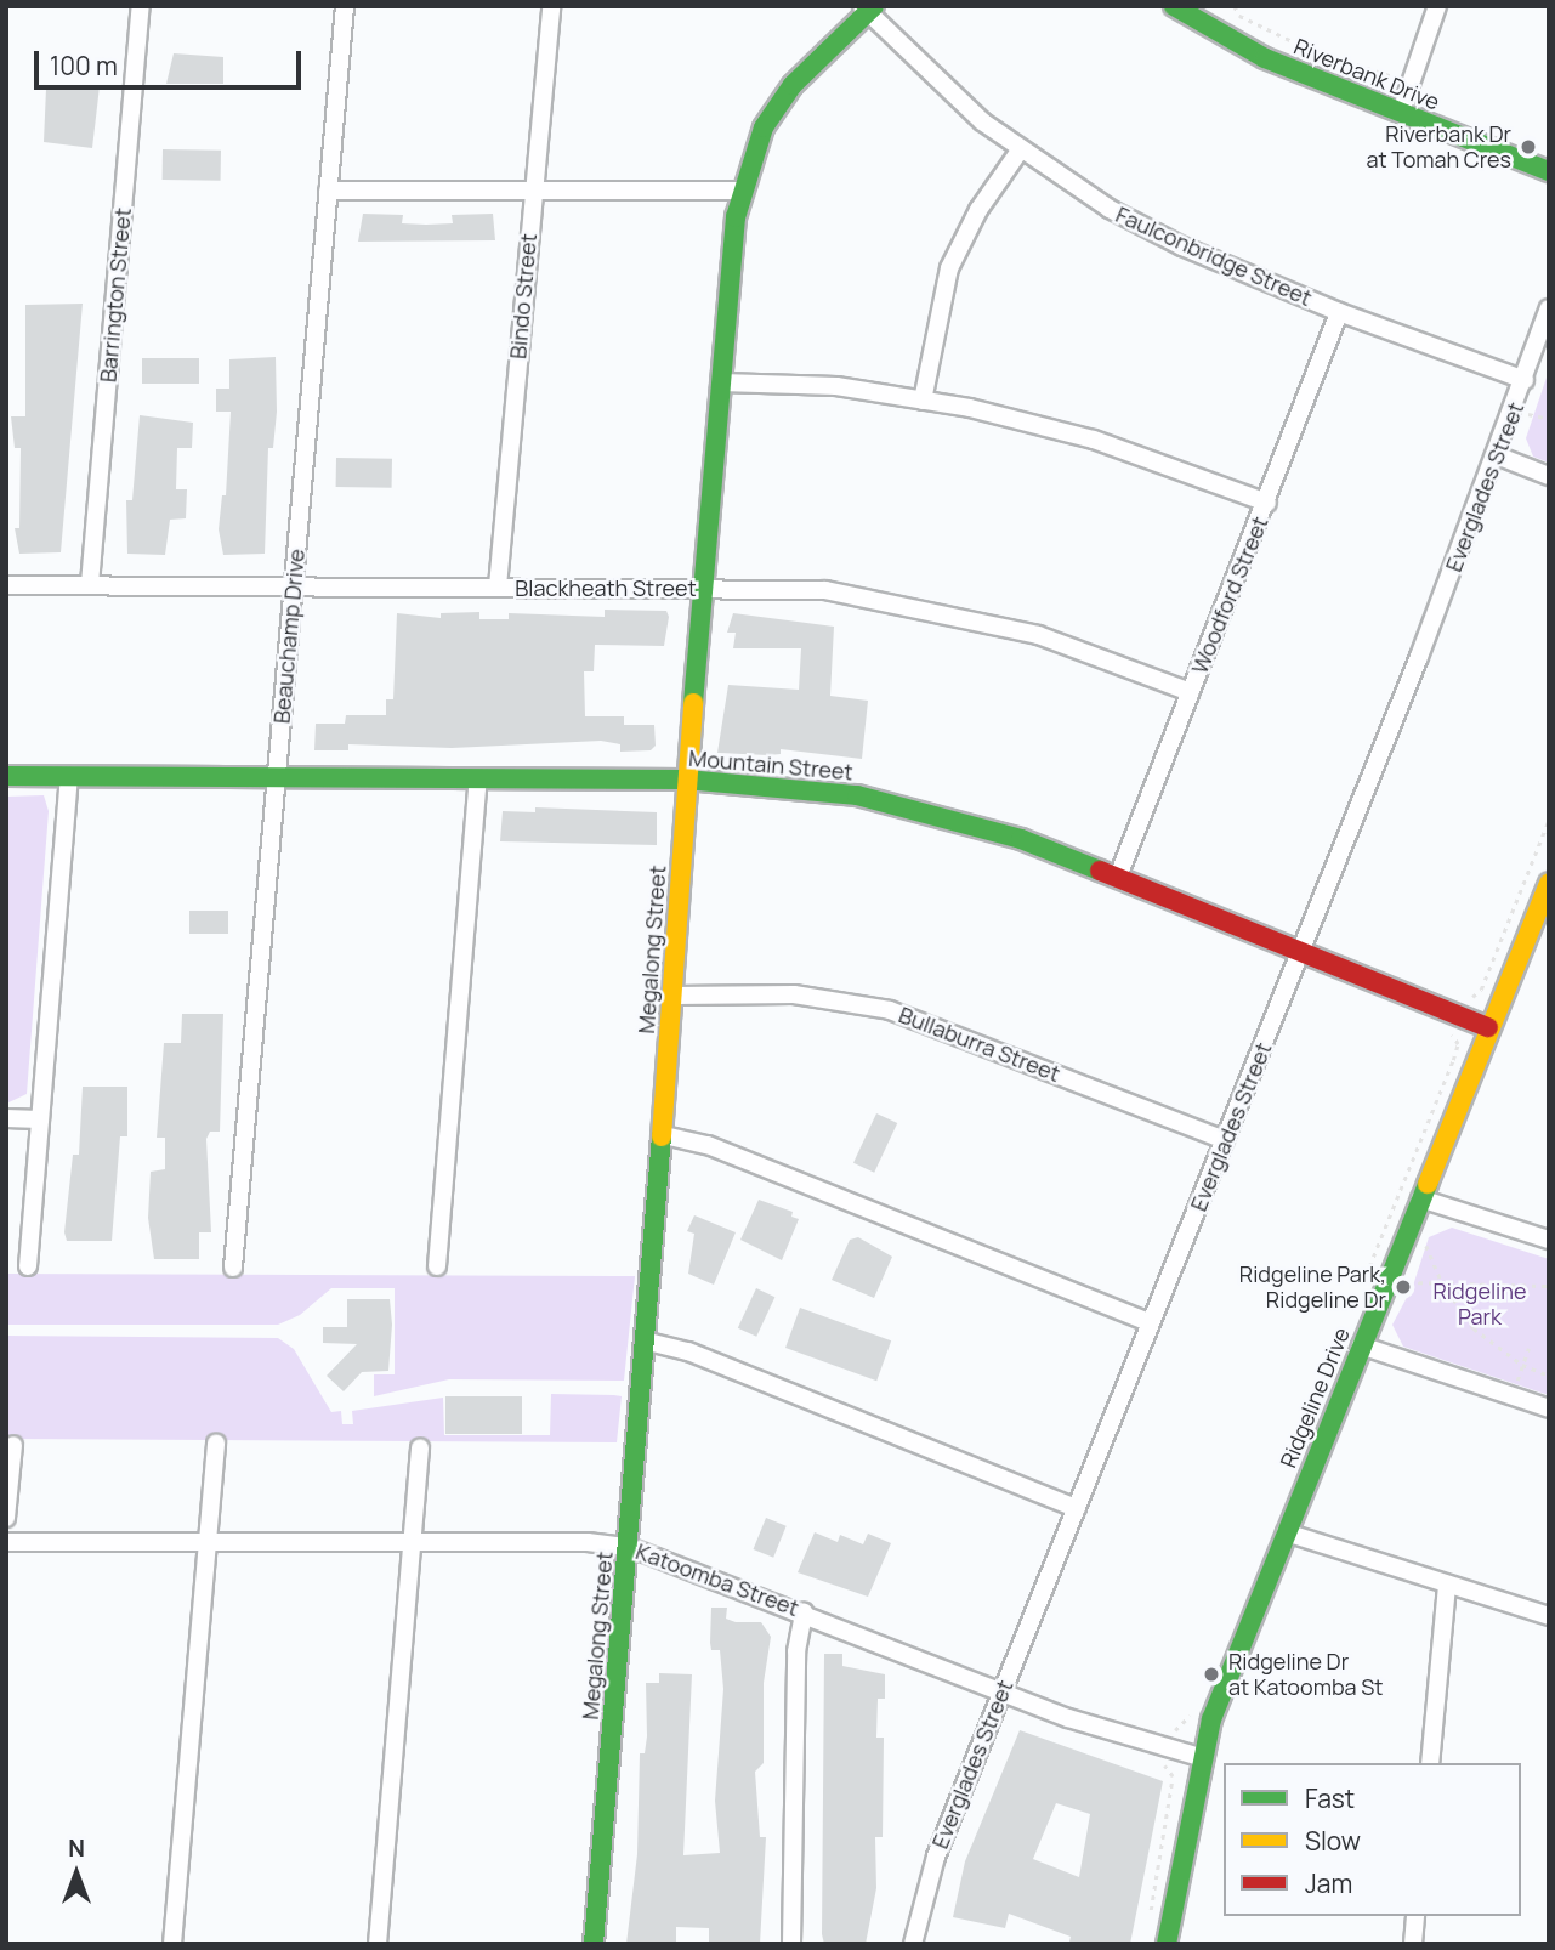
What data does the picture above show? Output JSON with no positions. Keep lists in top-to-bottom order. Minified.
{"streets":{"street":["Riverbank Drive","Faulconbridge Street","Barrington Street","Bindo Street","Everglades Street","Blackheath Street","Woodford Street","Beauchamp Drive","Mountain Street","Megalong Street","Bullaburra Street","Ridgeline Drive","Katoomba Street"]},"crossings":[["Faulconbridge Street","Everglades Street"],["Faulconbridge Street","Woodford Street"],["Faulconbridge Street","Megalong Street"],["Barrington Street","Blackheath Street"],["Bindo Street","Blackheath Street"],["Everglades Street","Mountain Street"],["Everglades Street","Bullaburra Street"],["Everglades Street","Katoomba Street"],["Blackheath Street","Woodford Street"],["Blackheath Street","Beauchamp Drive"],["Blackheath Street","Megalong Street"],["Woodford Street","Mountain Street"],["Beauchamp Drive","Mountain Street"],["Mountain Street","Megalong Street"],["Mountain Street","Ridgeline Drive"],["Megalong Street","Bullaburra Street"],["Megalong Street","Katoomba Street"],["Ridgeline Drive","Katoomba Street"]],"parks":["Ridgeline Park"],"places":["Riverbank Dr at Tomah Cres","Ridgeline Park, Ridgeline Dr","Ridgeline Dr at Katoomba St"],"legend":["Fast","Slow","Jam"],"scale_bar":"100 m","north":"top"}
